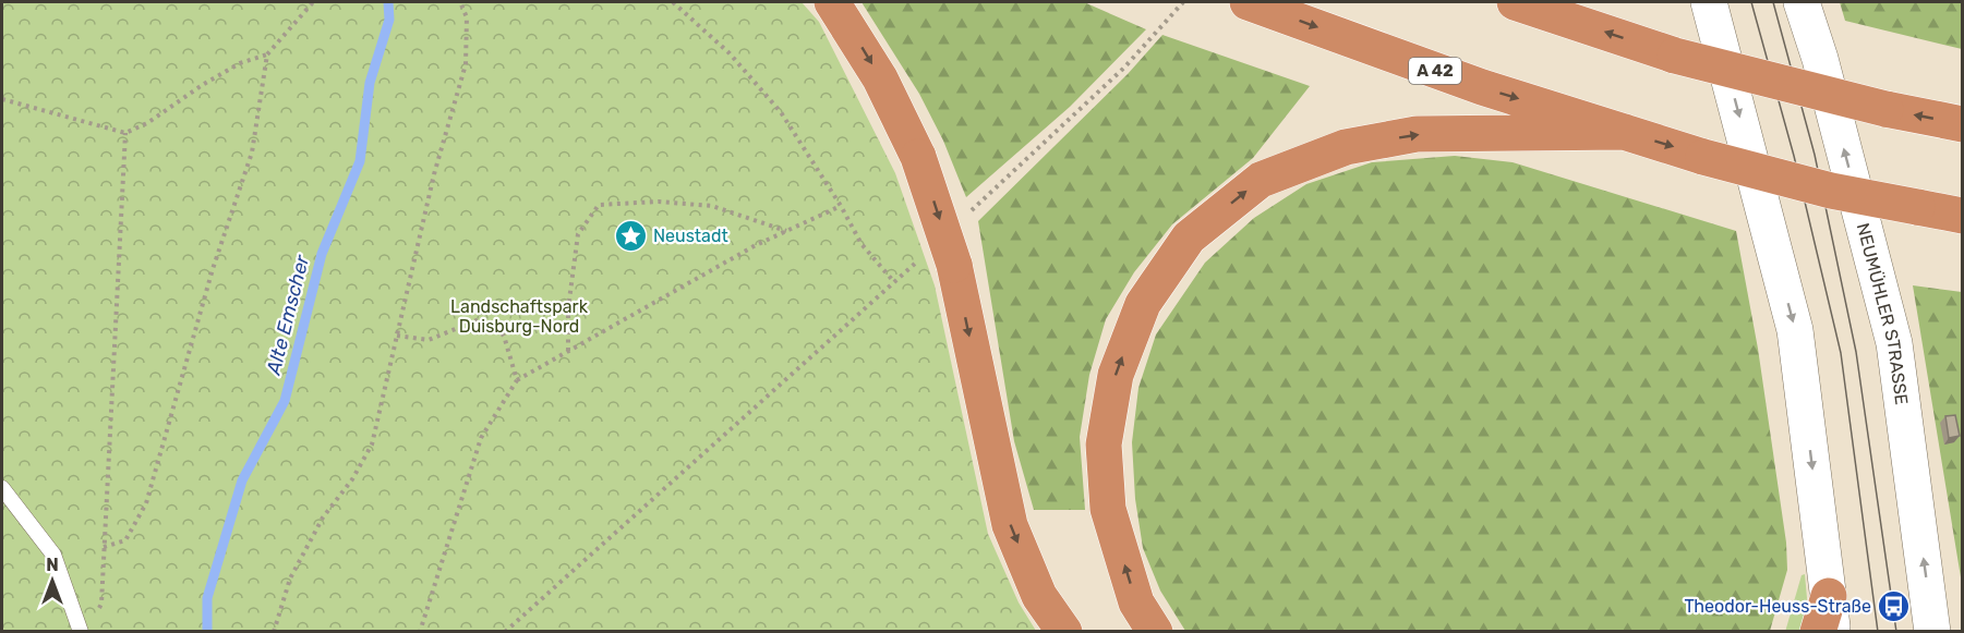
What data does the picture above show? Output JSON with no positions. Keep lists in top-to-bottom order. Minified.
{"streets":{"highway":["A 42"],"main road":["NEUMÜHLER STRASSE"]},"water":["Alte Emscher"],"parks":["Landschaftspark Duisburg-Nord"],"places":{"place":["Neustadt"],"bus stop":["Theodor-Heuss-Straße"]},"north":"top"}
